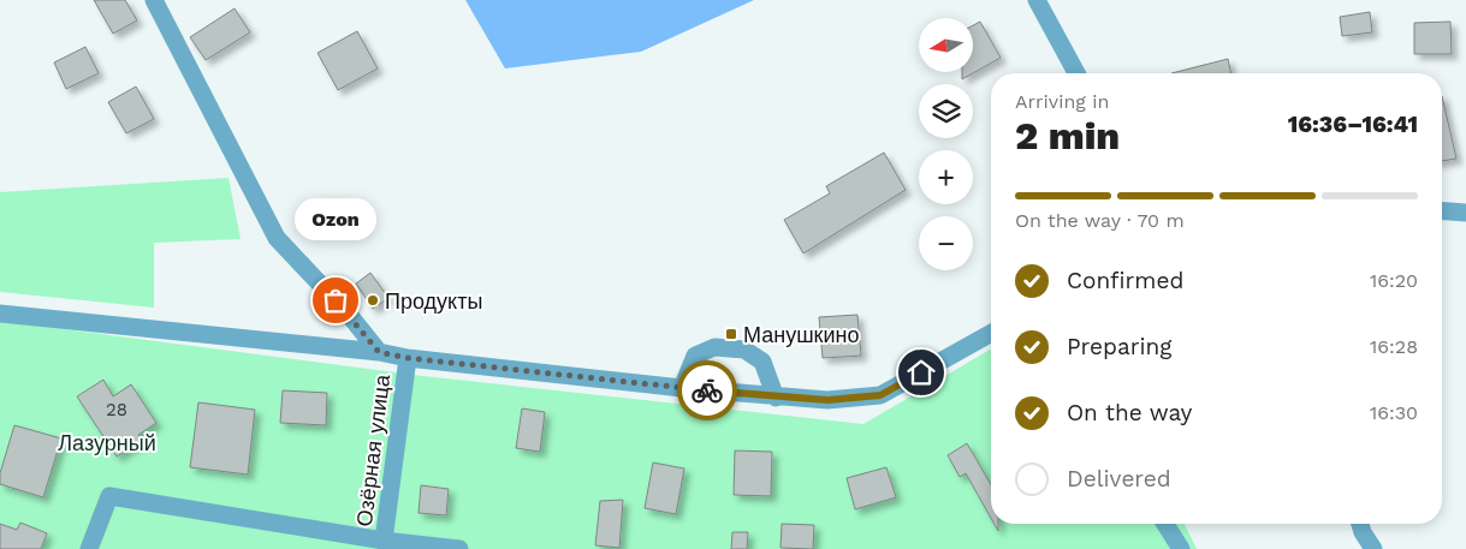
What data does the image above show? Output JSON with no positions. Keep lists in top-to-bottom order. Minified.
{"streets":{"street":["Озёрная улица"]},"parks":["Лазурный"],"places":{"other":["Ozon","Продукты"],"transit":["Манушкино"]},"house_numbers":["28"],"north":"left","page":{"map_buttons":["+","−"],"heading":["2 min","Arriving in","16:36–16:41"],"bar":"On the way · 70 m","bubble":"Ozon","list":[["Confirmed","16:20"],["Preparing","16:28"],["On the way","16:30"],"Delivered"]}}
